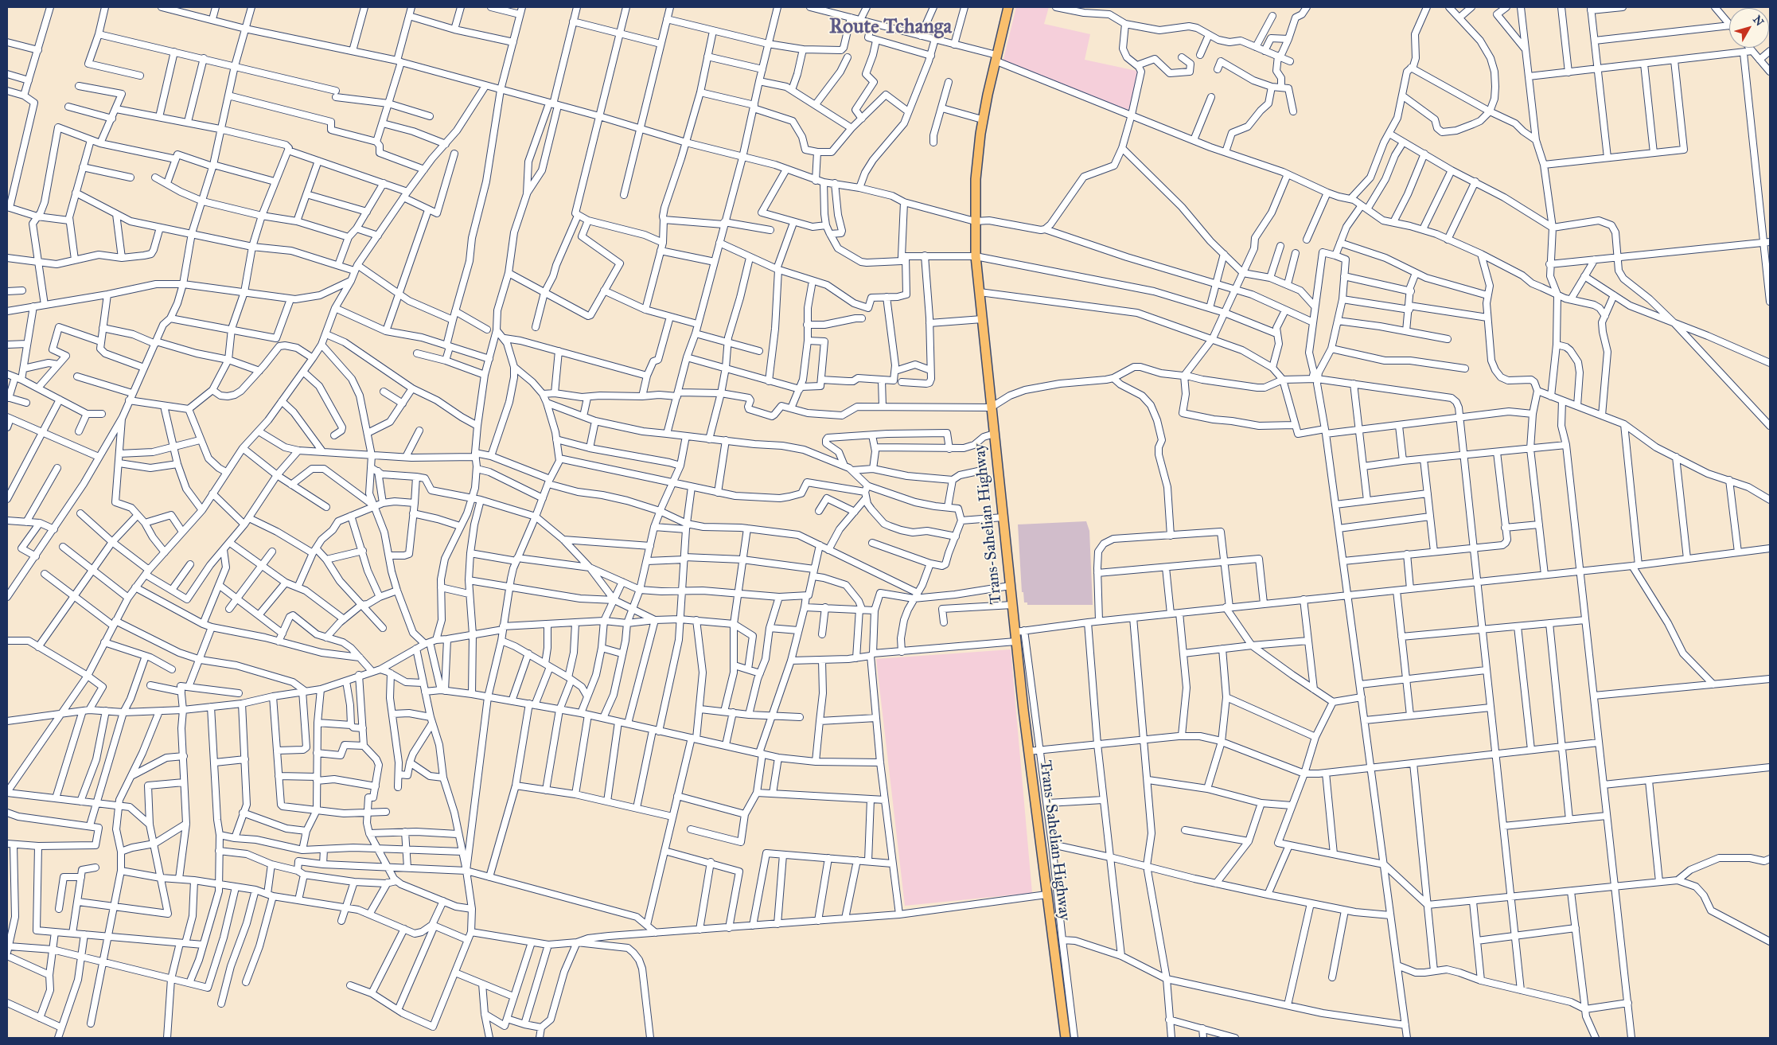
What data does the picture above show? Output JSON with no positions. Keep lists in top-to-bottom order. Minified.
{"streets":{"highway":["Trans-Sahelian Highway"]},"districts":["Route Tchanga"],"north":"top right"}
